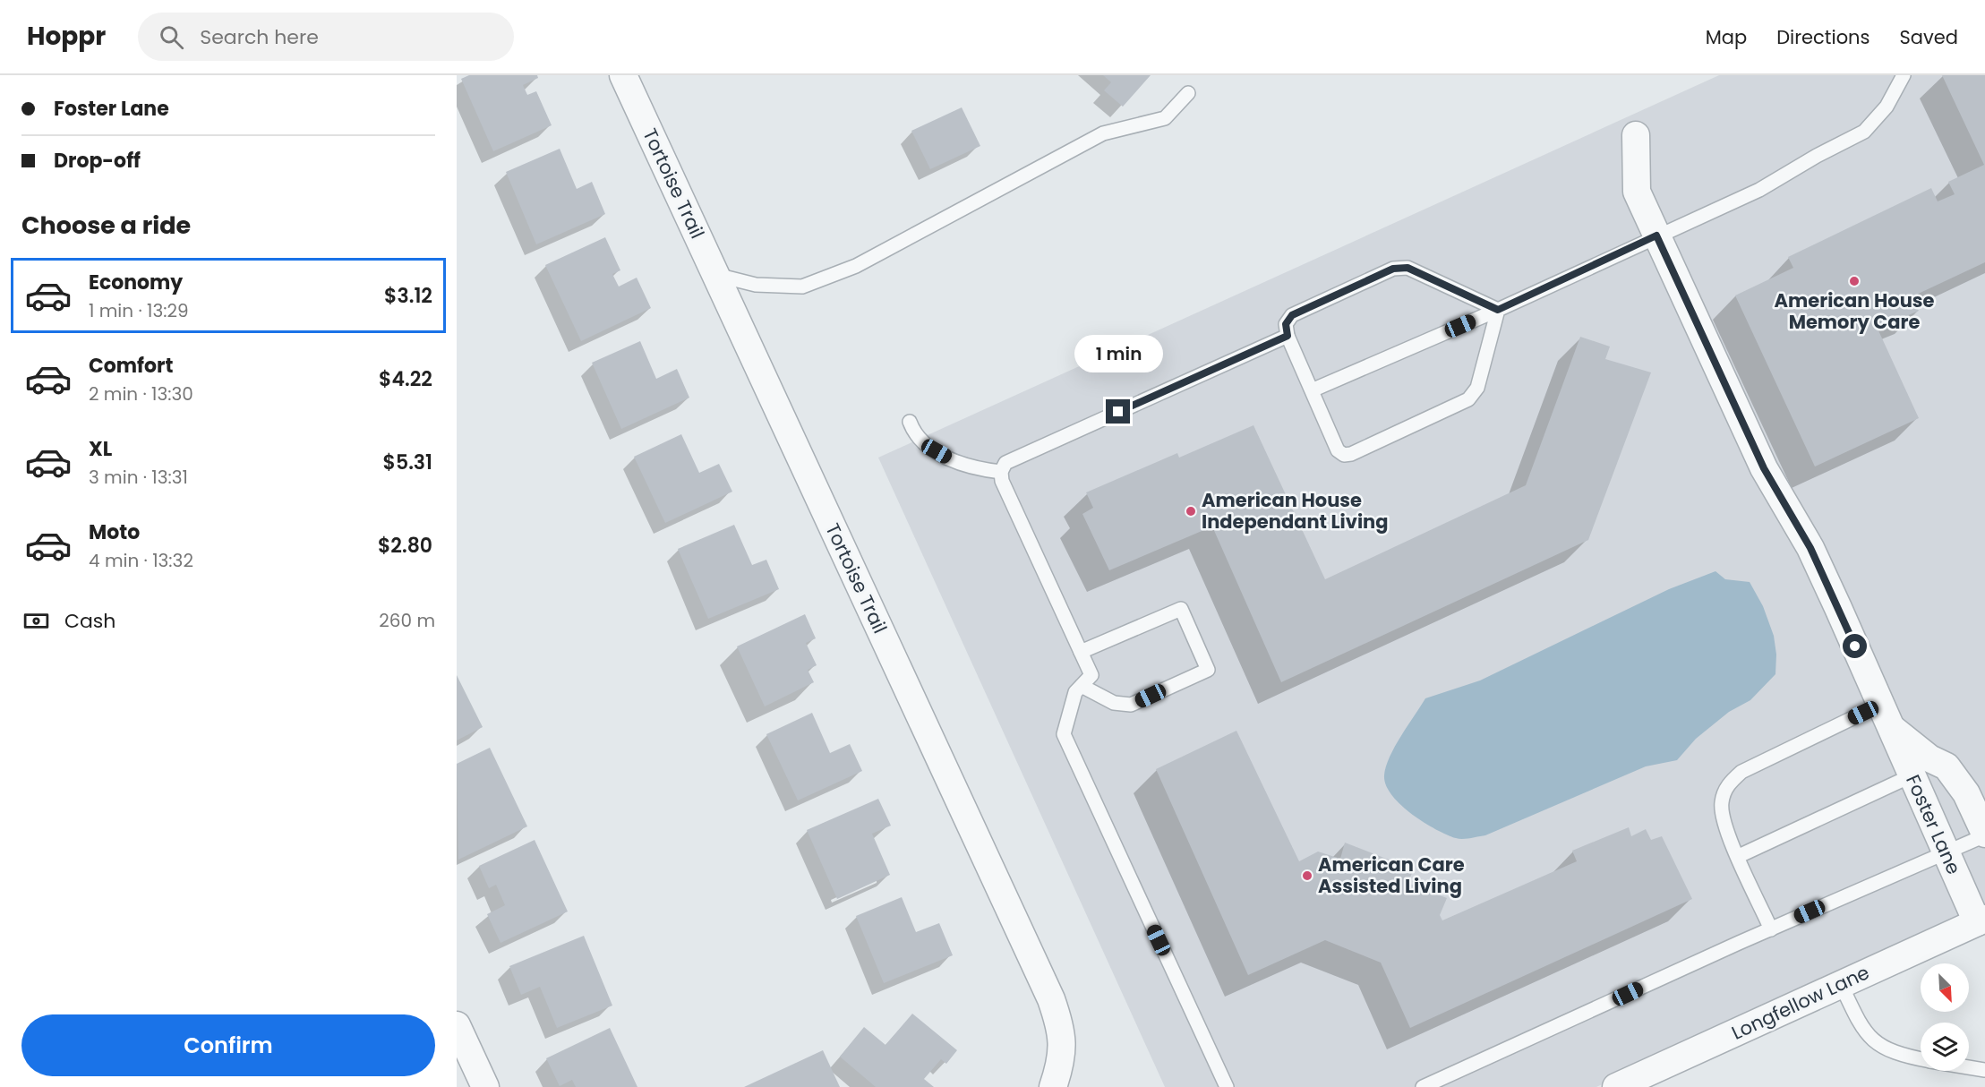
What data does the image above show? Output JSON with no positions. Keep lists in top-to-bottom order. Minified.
{"streets":{"street":["Tortoise Trail","Foster Lane","Longfellow Lane"]},"crossings":[["Foster Lane","Longfellow Lane"]],"places":["American House Memory Care","American House Independant Living","American Care Assisted Living"],"north":"bottom right","page":{"header":"Hoppr","search":"Search here","nav":["Map","Directions","Saved"],"banner":["Foster Lane","Drop-off"],"heading":"Choose a ride","list":[{"name":"Economy","note":"1 min · 13:29","value":"$3.12"},{"name":"Comfort","note":"2 min · 13:30","value":"$4.22"},{"name":"XL","note":"3 min · 13:31","value":"$5.31"},{"name":"Moto","note":"4 min · 13:32","value":"$2.80"}],"bubble":"1 min","pay":["Cash","260 m"],"buttons":"Confirm"}}
